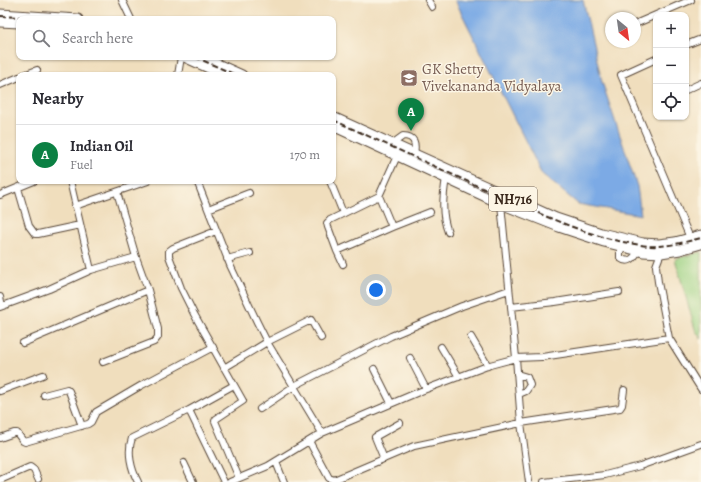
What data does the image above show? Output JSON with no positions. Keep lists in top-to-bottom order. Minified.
{"streets":{"highway":["NH716"]},"places":{"school or university":["GK Shetty Vivekananda Vidyalaya"]},"north":"bottom right","page":{"map_buttons":["+","−"],"search":"Search here","heading":"Nearby","pins":"A","list":[{"mark":"A","name":"Indian Oil","note":"Fuel","value":"170 m"}]}}
